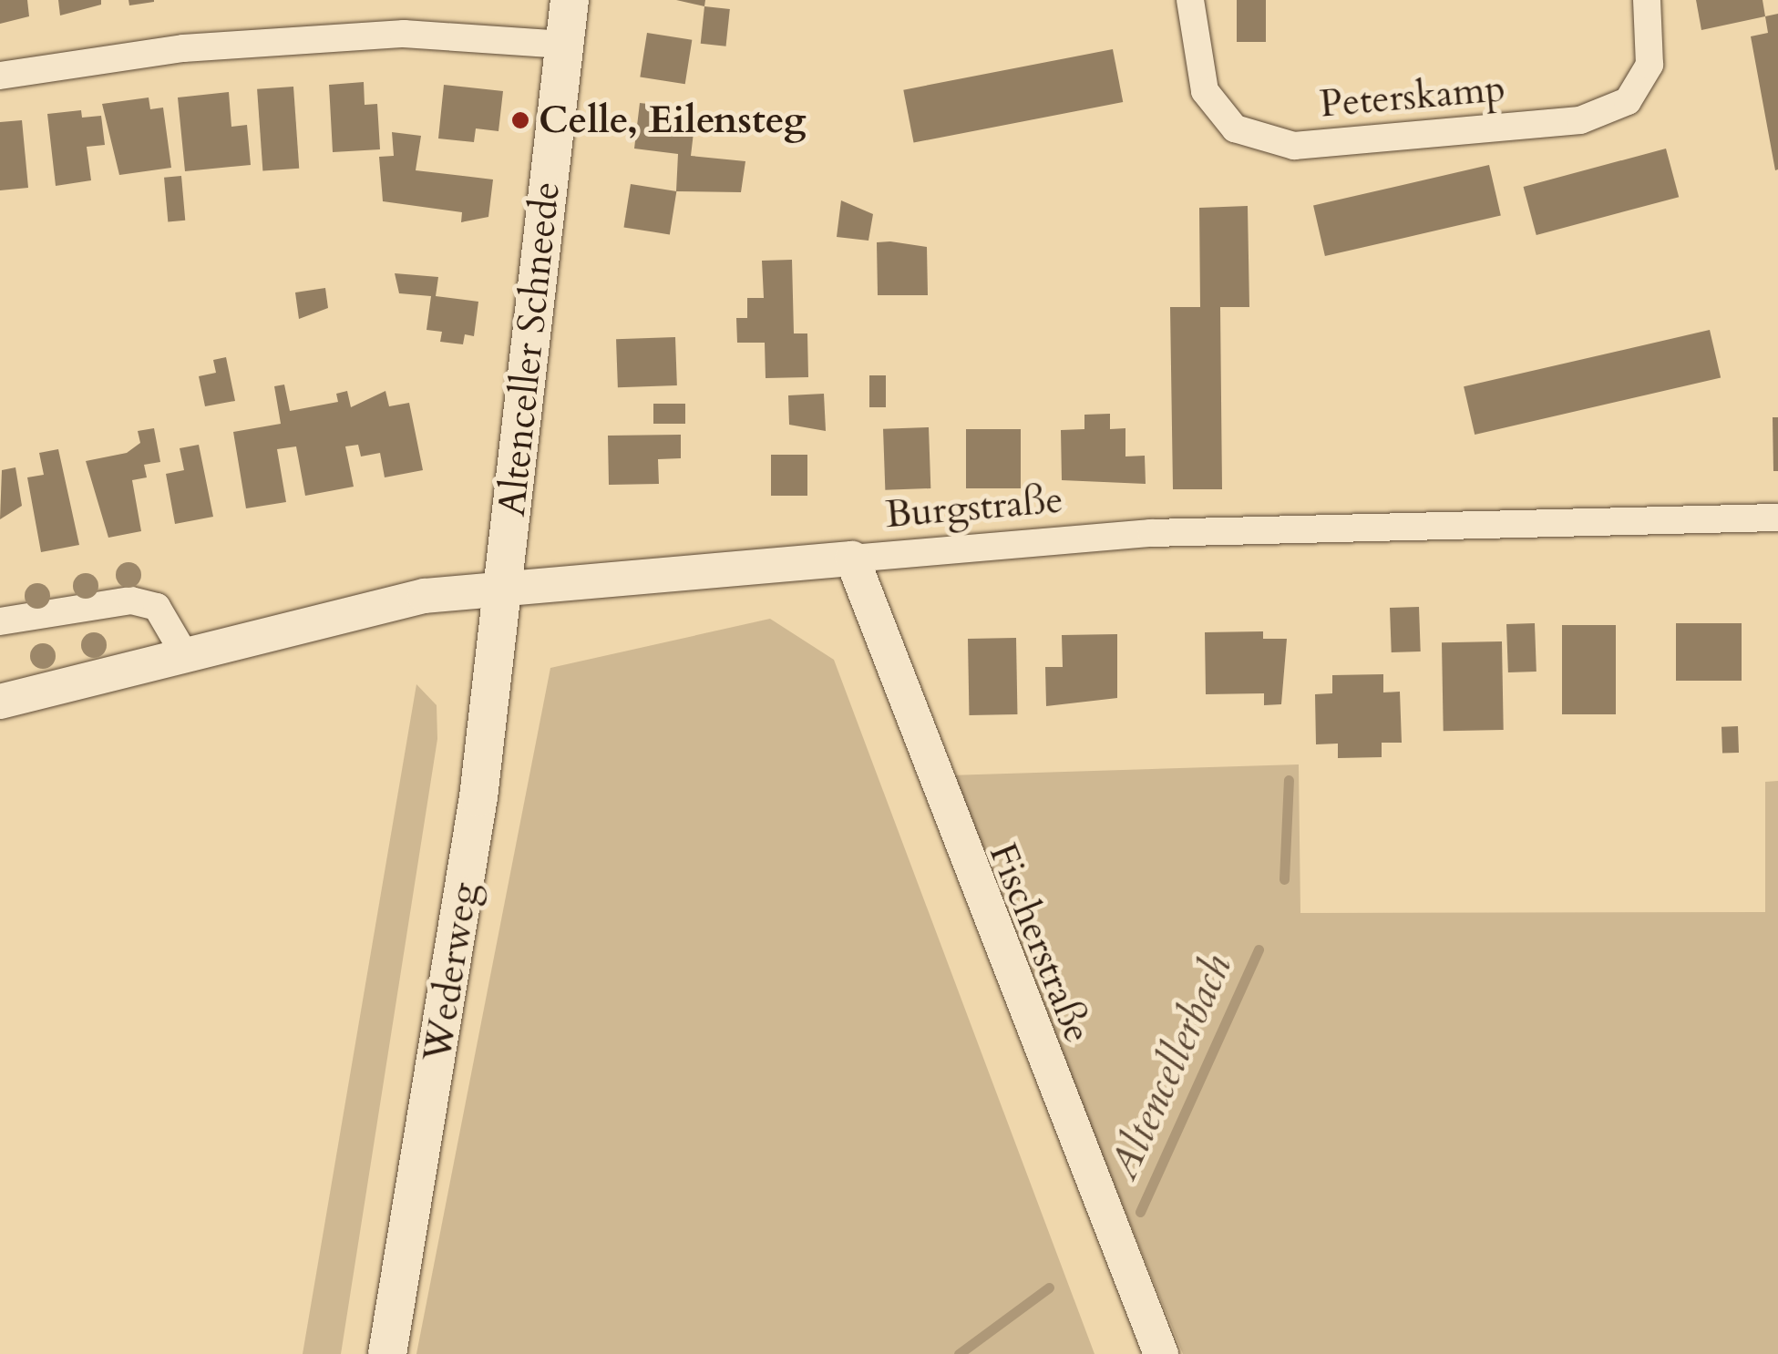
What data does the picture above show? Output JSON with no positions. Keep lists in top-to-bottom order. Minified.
{"streets":{"main road":["Altenceller Schneede","Wederweg"],"street":["Peterskamp","Burgstraße","Fischerstraße"]},"crossings":[["Altenceller Schneede","Burgstraße"],["Altenceller Schneede","Wederweg"],["Burgstraße","Fischerstraße"],["Burgstraße","Wederweg"]],"water":["Altencellerbach"],"places":["Celle, Eilensteg"]}
